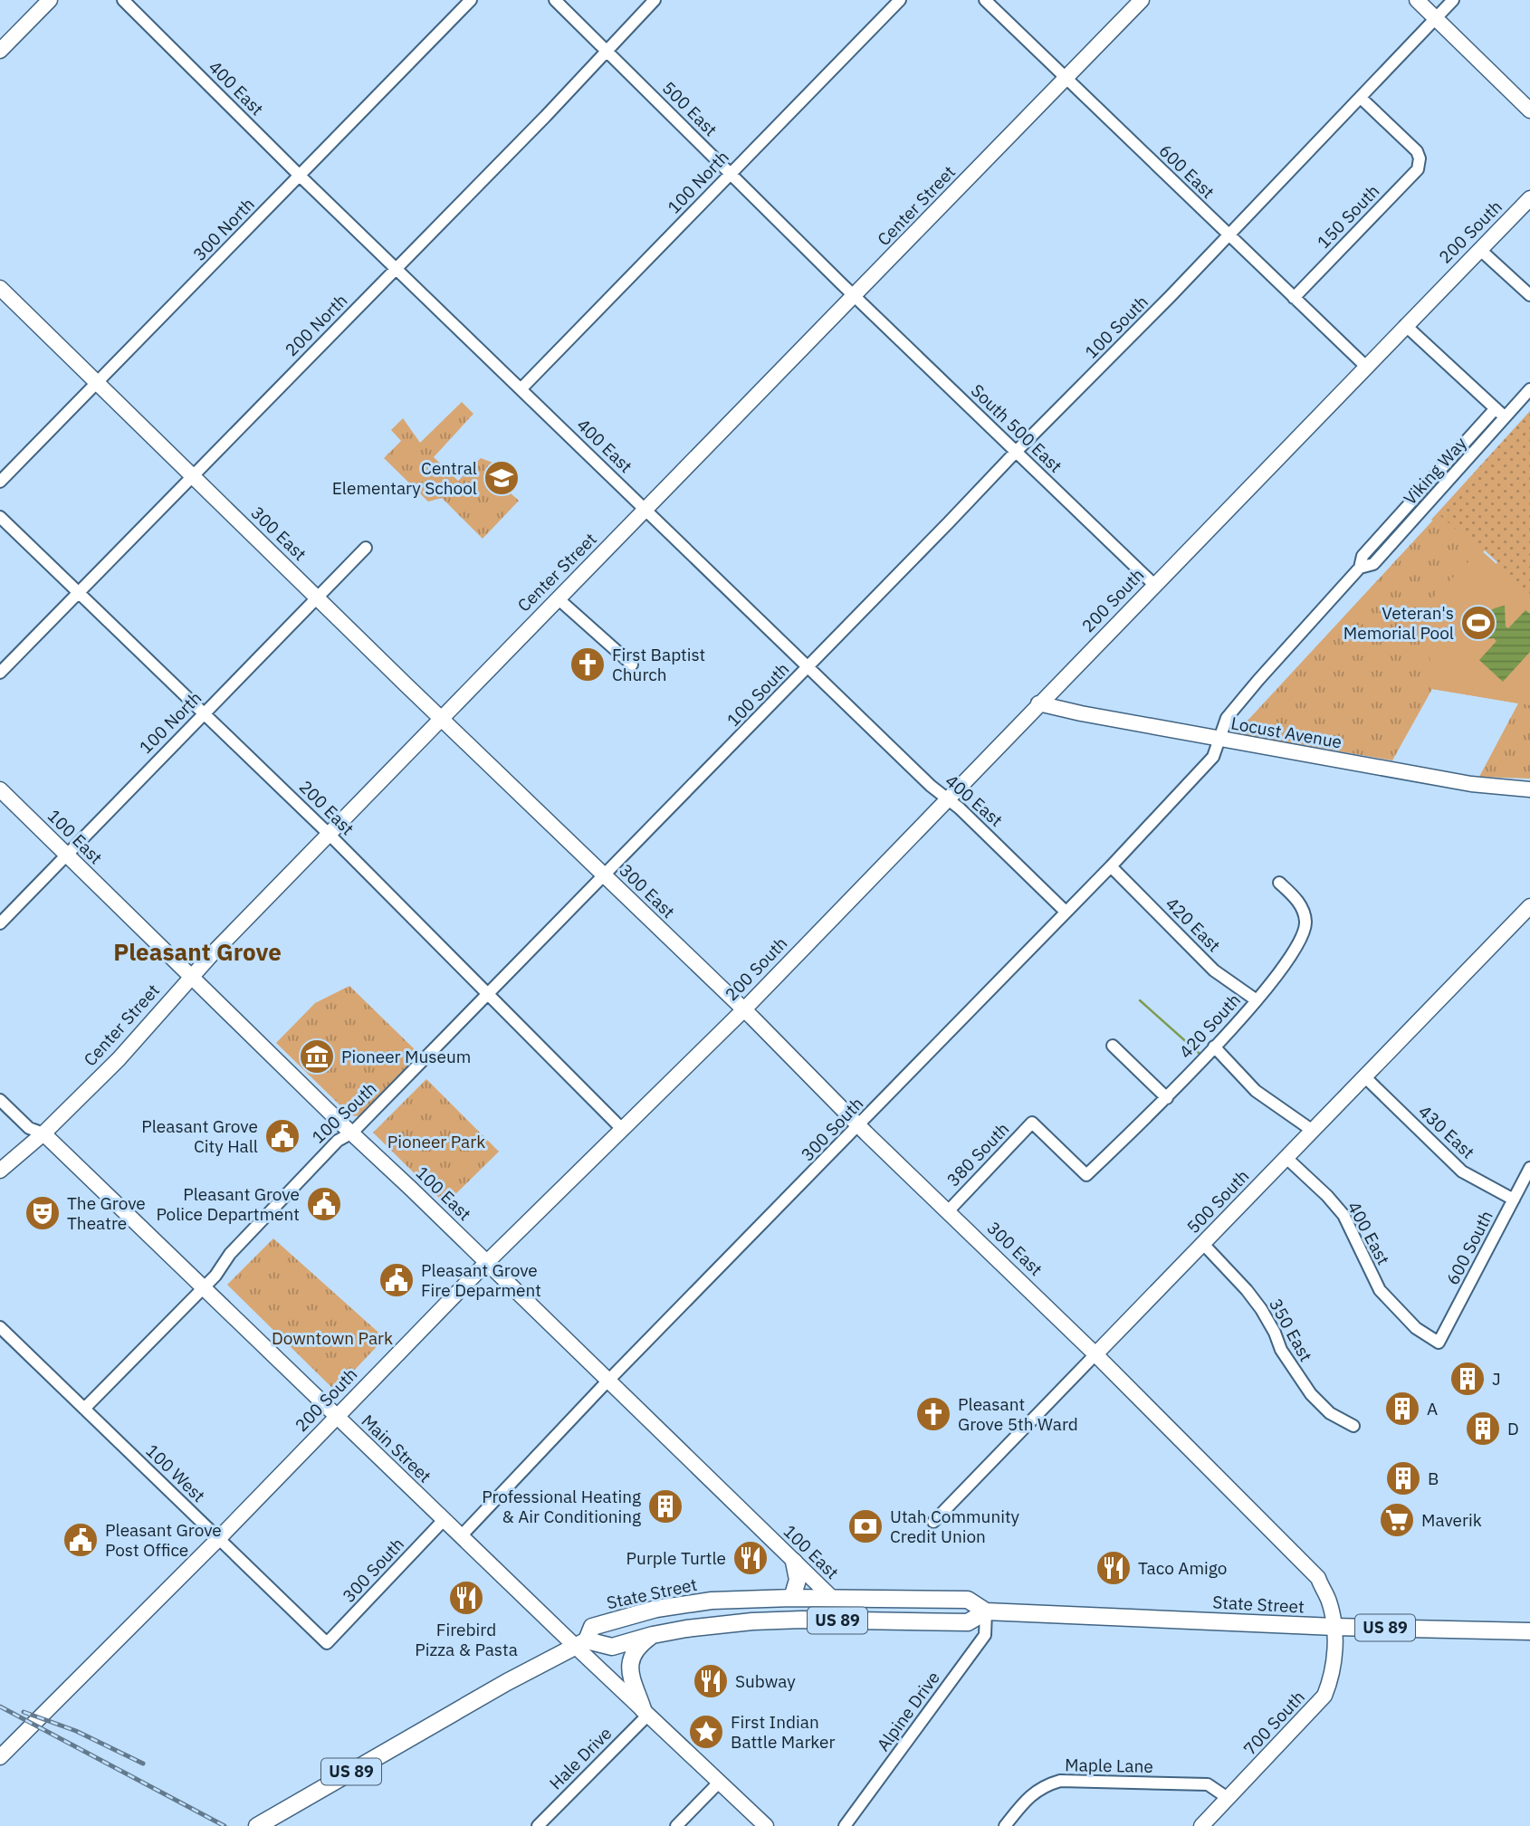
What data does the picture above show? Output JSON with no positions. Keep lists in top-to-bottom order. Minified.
{"streets":{"main road":["State Street","US 89"],"street":["400 East","500 East","600 East","100 North","Center Street","150 South","300 North","200 South","200 North","100 South","South 500 East","Viking Way","300 East","Locust Avenue","200 East","100 East","420 East","420 South","300 South","430 East","380 South","500 South","600 South","350 East","Main Street","100 West","Alpine Drive","700 South","Hale Drive","Maple Lane"]},"crossings":[["400 East","100 North"],["400 East","Center Street"],["400 East","300 North"],["400 East","200 South"],["400 East","200 North"],["400 East","100 South"],["400 East","300 South"],["400 East","500 South"],["400 East","600 South"],["500 East","100 North"],["500 East","Center Street"],["500 East","200 North"],["500 East","South 500 East"],["600 East","Center Street"],["600 East","150 South"],["600 East","200 South"],["600 East","100 South"],["100 North","300 East"],["100 North","200 East"],["100 North","100 East"],["Center Street","South 500 East"],["Center Street","300 East"],["Center Street","200 East"],["Center Street","100 East"],["Center Street","Main Street"],["150 South","100 South"],["300 North","300 East"],["200 South","South 500 East"],["200 South","300 East"],["200 South","Locust Avenue"],["200 South","200 East"],["200 South","100 East"],["200 South","Main Street"],["200 South","100 West"],["200 North","300 East"],["200 North","200 East"],["100 South","South 500 East"],["100 South","300 East"],["100 South","200 East"],["100 South","100 East"],["100 South","Main Street"],["100 South","100 West"],["Viking Way","Locust Avenue"],["Viking Way","300 South"],["300 East","300 South"],["300 East","380 South"],["300 East","500 South"],["300 East","State Street"],["300 East","700 South"],["Locust Avenue","300 South"],["100 East","300 South"],["100 East","State Street"],["420 East","420 South"],["420 East","300 South"],["420 South","380 South"],["300 South","Main Street"],["300 South","100 West"],["430 East","500 South"],["430 East","600 South"],["500 South","350 East"],["Main Street","State Street"],["Main Street","Hale Drive"],["State Street","Alpine Drive"],["State Street","700 South"],["700 South","Maple Lane"]],"districts":["Pleasant Grove"],"parks":["Pioneer Park","Downtown Park"],"places":{"school or university":["Central Elementary School"],"sports":["Veteran's Memorial Pool"],"church":["First Baptist Church","Pleasant Grove 5th Ward"],"museum":["Pioneer Museum"],"public building":["Pleasant Grove City Hall","Pleasant Grove Police Department","Pleasant Grove Fire Deparment","Pleasant Grove Post Office"],"theatre":["The Grove Theatre"],"building":["J","A","D","B","Professional Heating & Air Conditioning"],"supermarket":["Maverik"],"bank":["Utah Community Credit Union"],"restaurant":["Purple Turtle","Taco Amigo","Firebird Pizza & Pasta","Subway"],"place":["First Indian Battle Marker"]}}
